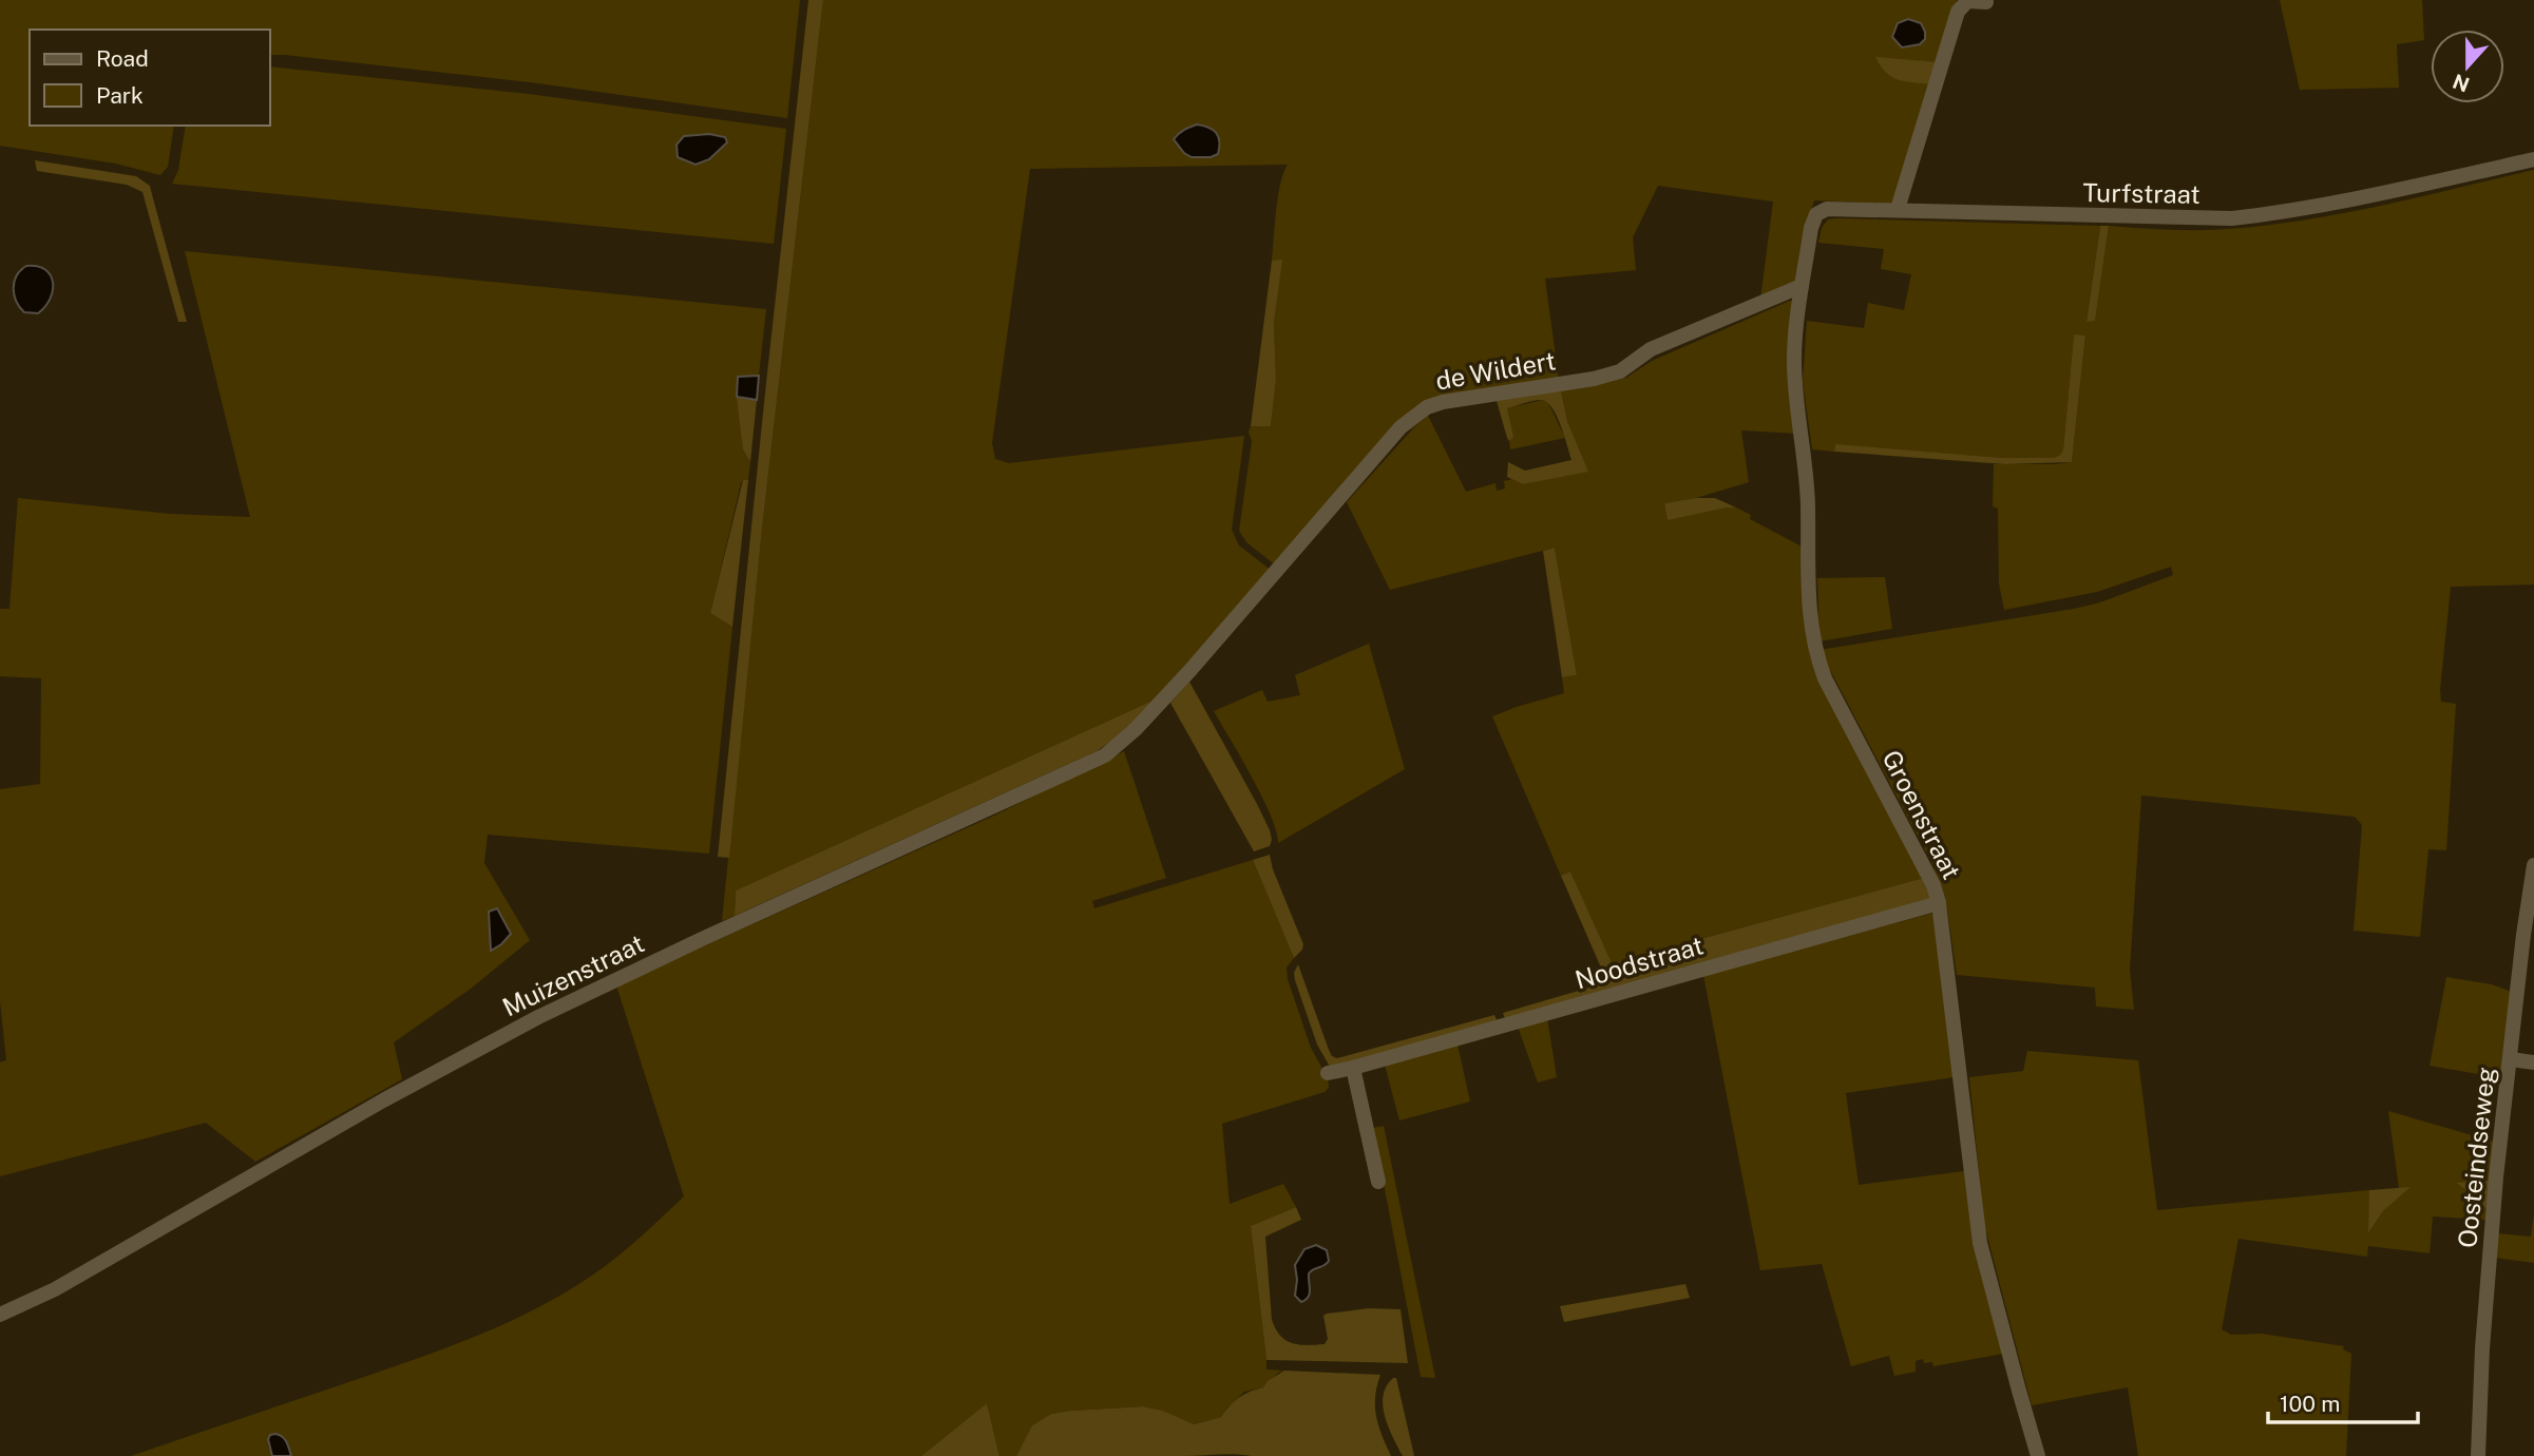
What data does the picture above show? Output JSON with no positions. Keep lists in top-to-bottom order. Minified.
{"streets":{"street":["Turfstraat","de Wildert","Groenstraat","Noodstraat","Muizenstraat","Oosteindseweg"]},"crossings":[["Turfstraat","de Wildert"],["Turfstraat","Groenstraat"],["de Wildert","Groenstraat"],["de Wildert","Muizenstraat"],["Groenstraat","Noodstraat"]],"legend":["Road","Park"],"scale_bar":"100 m","north":"bottom"}
